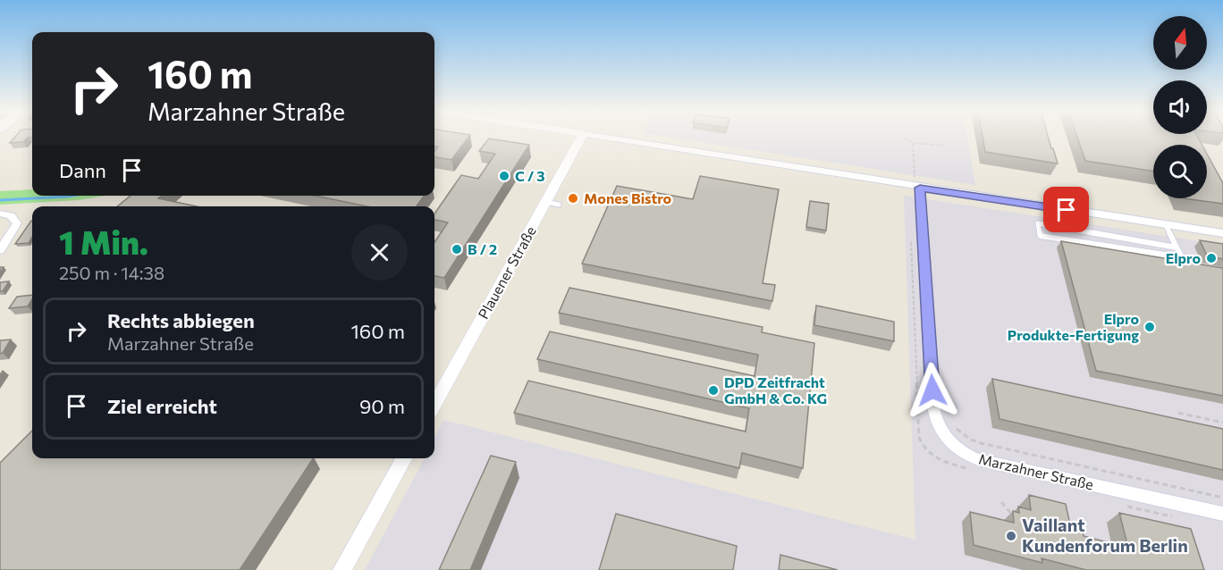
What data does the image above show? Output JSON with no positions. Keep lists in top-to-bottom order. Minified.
{"streets":{"street":["Plauener Straße","Marzahner Straße"]},"places":["C / 3","Mones Bistro","B / 2","Elpro","Elpro Produkte-Fertigung","DPD Zeitfracht GmbH & Co. KG","Vaillant Kundenforum Berlin"],"north":"top","page":{"turn":["160 m","Marzahner Straße"],"then":"Dann","heading":["1 Min.","250 m · 14:38"],"list":[{"name":"Rechts abbiegen","note":"Marzahner Straße","value":"160 m"},{"name":"Ziel erreicht","value":"90 m"}]}}
